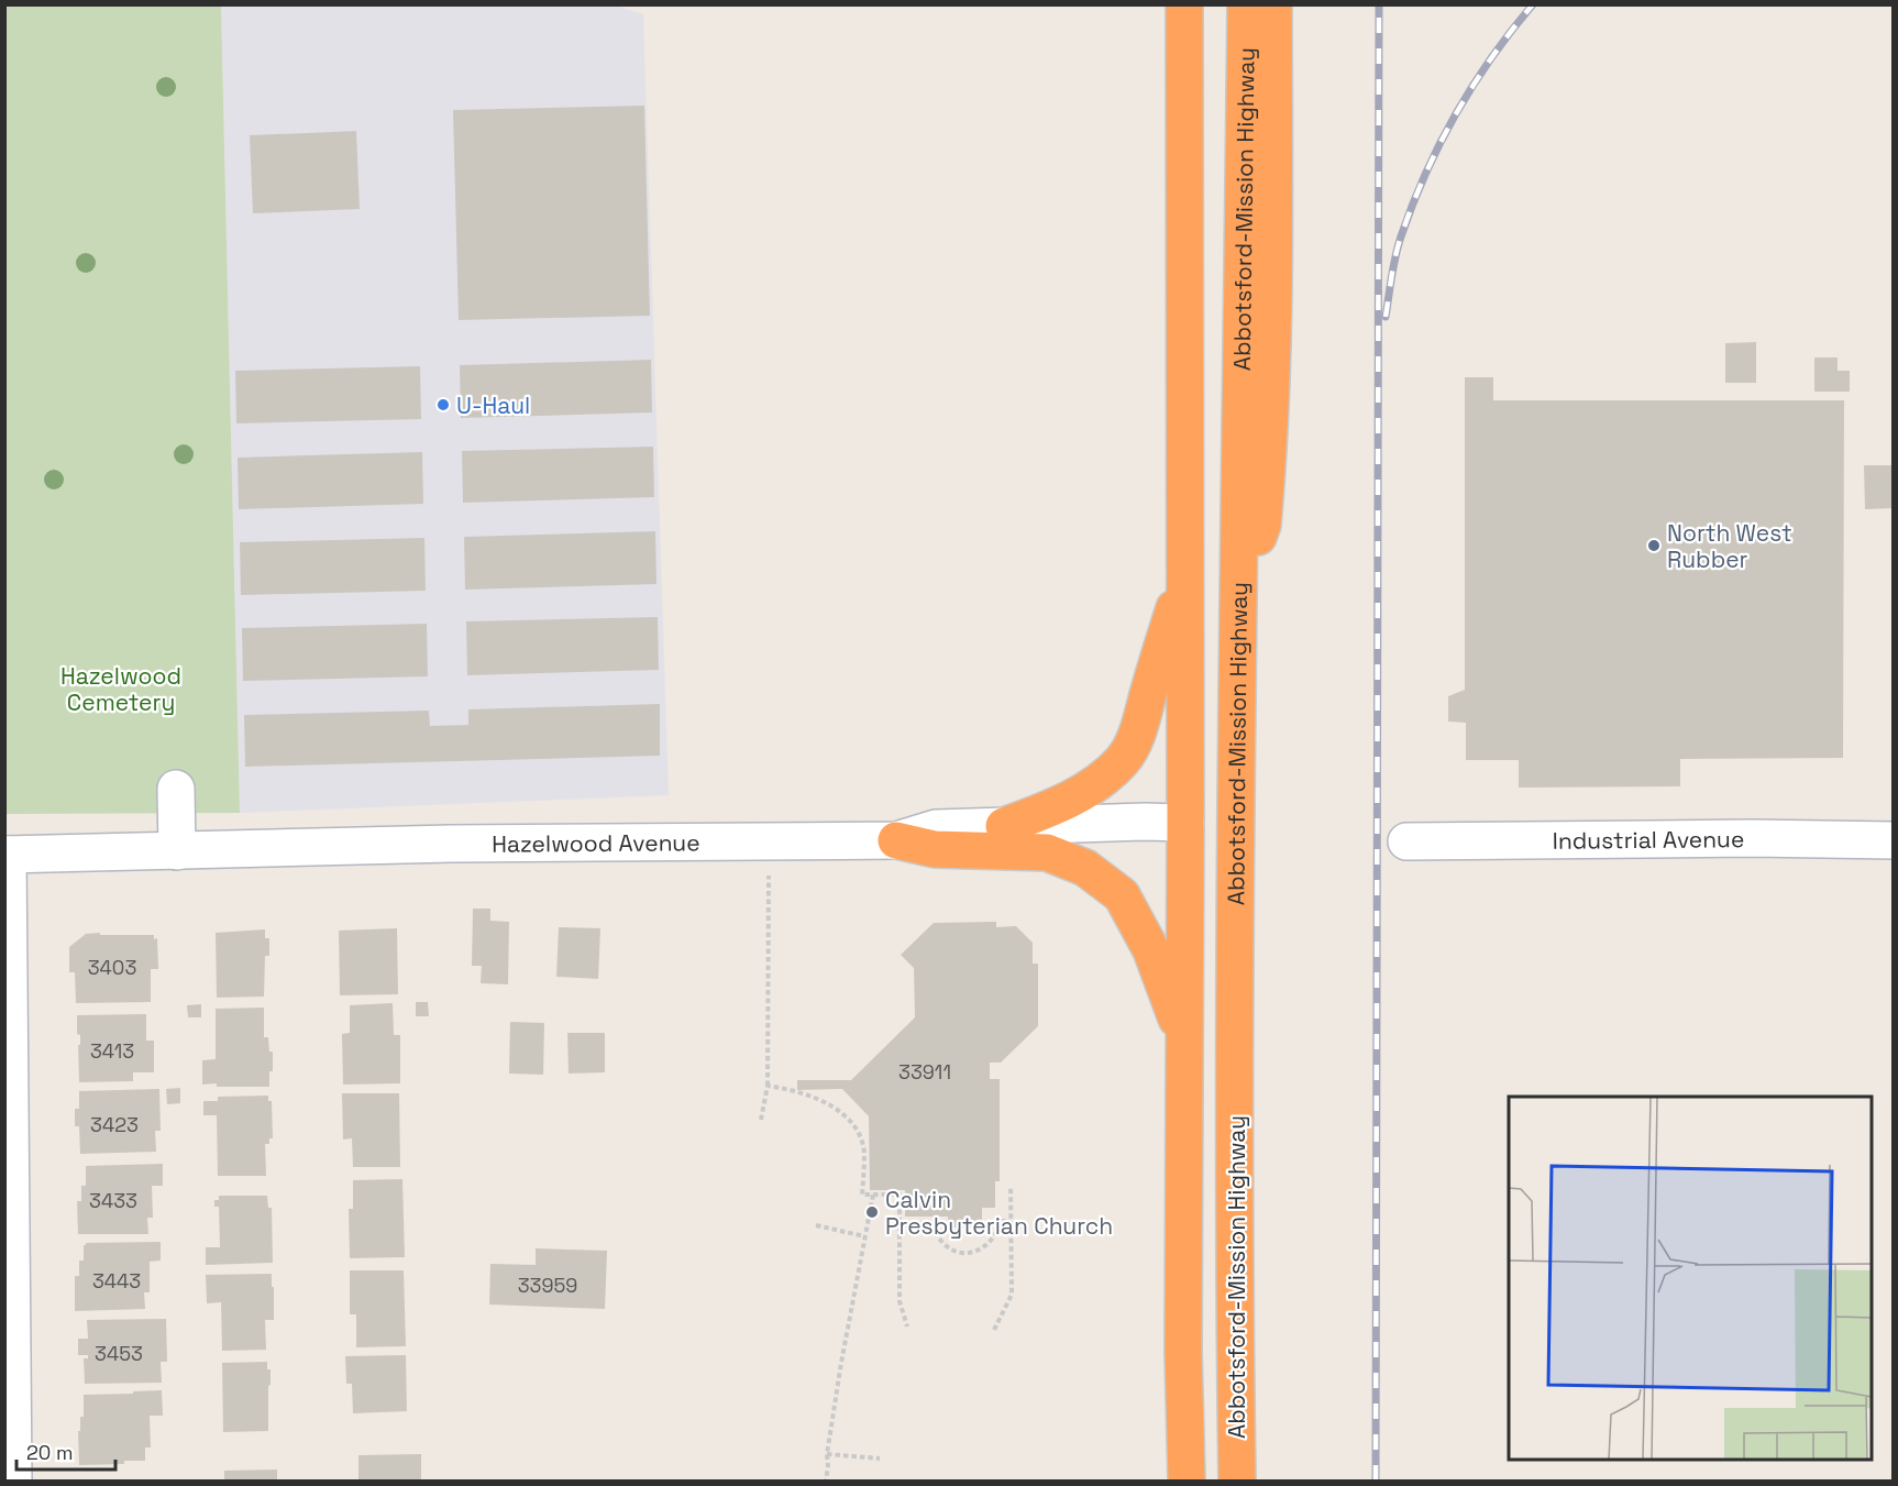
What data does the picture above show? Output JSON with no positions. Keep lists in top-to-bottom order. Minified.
{"streets":{"highway":["Abbotsford-Mission Highway"],"street":["Industrial Avenue","Hazelwood Avenue"]},"parks":["Hazelwood Cemetery"],"places":["U-Haul","North West Rubber","Calvin Presbyterian Church"],"house_numbers":["3403","3413","33911","3423","3433","3443","33959","3453"],"scale_bar":"20 m"}
